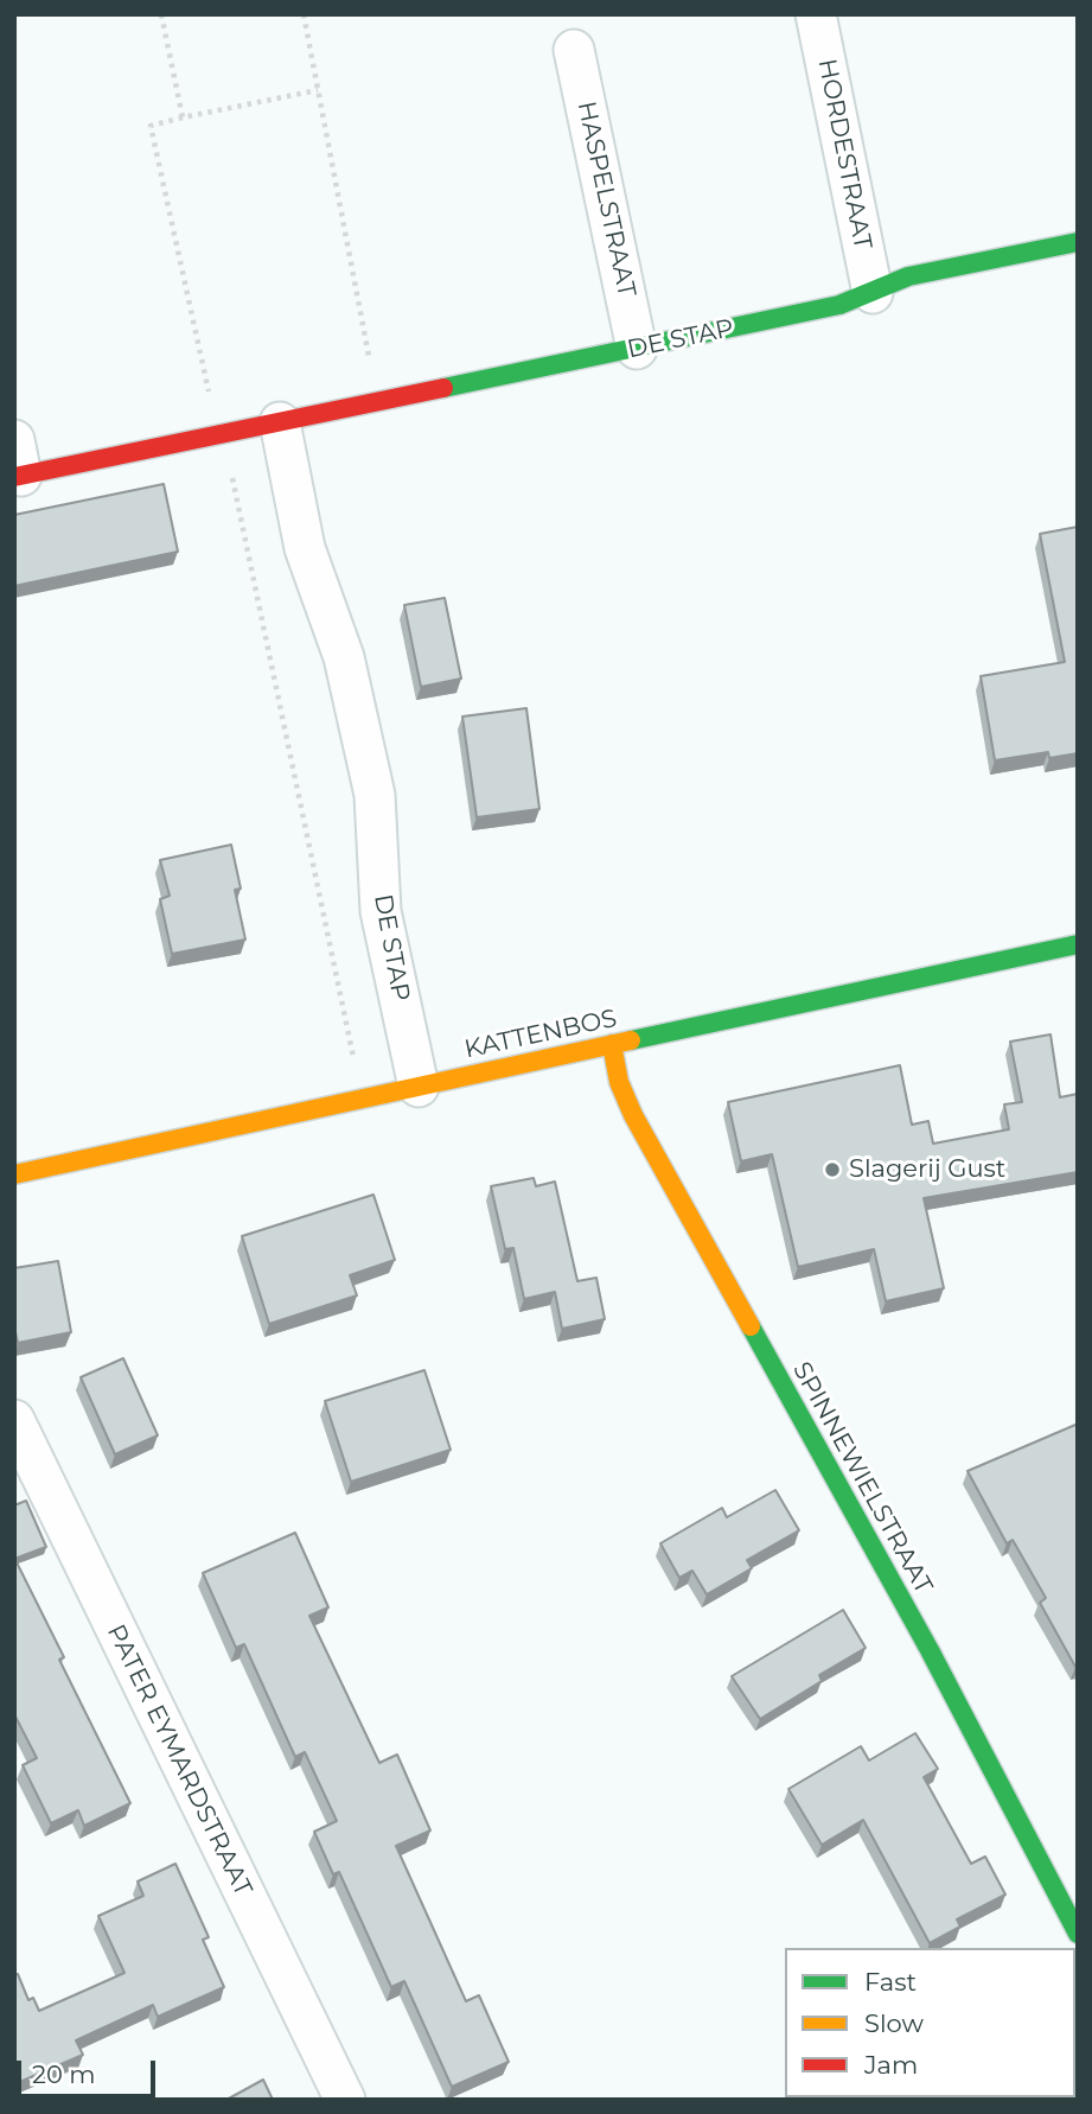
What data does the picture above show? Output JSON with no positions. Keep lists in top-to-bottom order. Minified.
{"streets":{"street":["HORDESTRAAT","HASPELSTRAAT","DE STAP","KATTENBOS","SPINNEWIELSTRAAT","PATER EYMARDSTRAAT"]},"crossings":[["HORDESTRAAT","DE STAP"],["HASPELSTRAAT","DE STAP"],["DE STAP","KATTENBOS"],["KATTENBOS","SPINNEWIELSTRAAT"]],"places":["Slagerij Gust"],"legend":["Fast","Slow","Jam"],"scale_bar":"20 m"}
